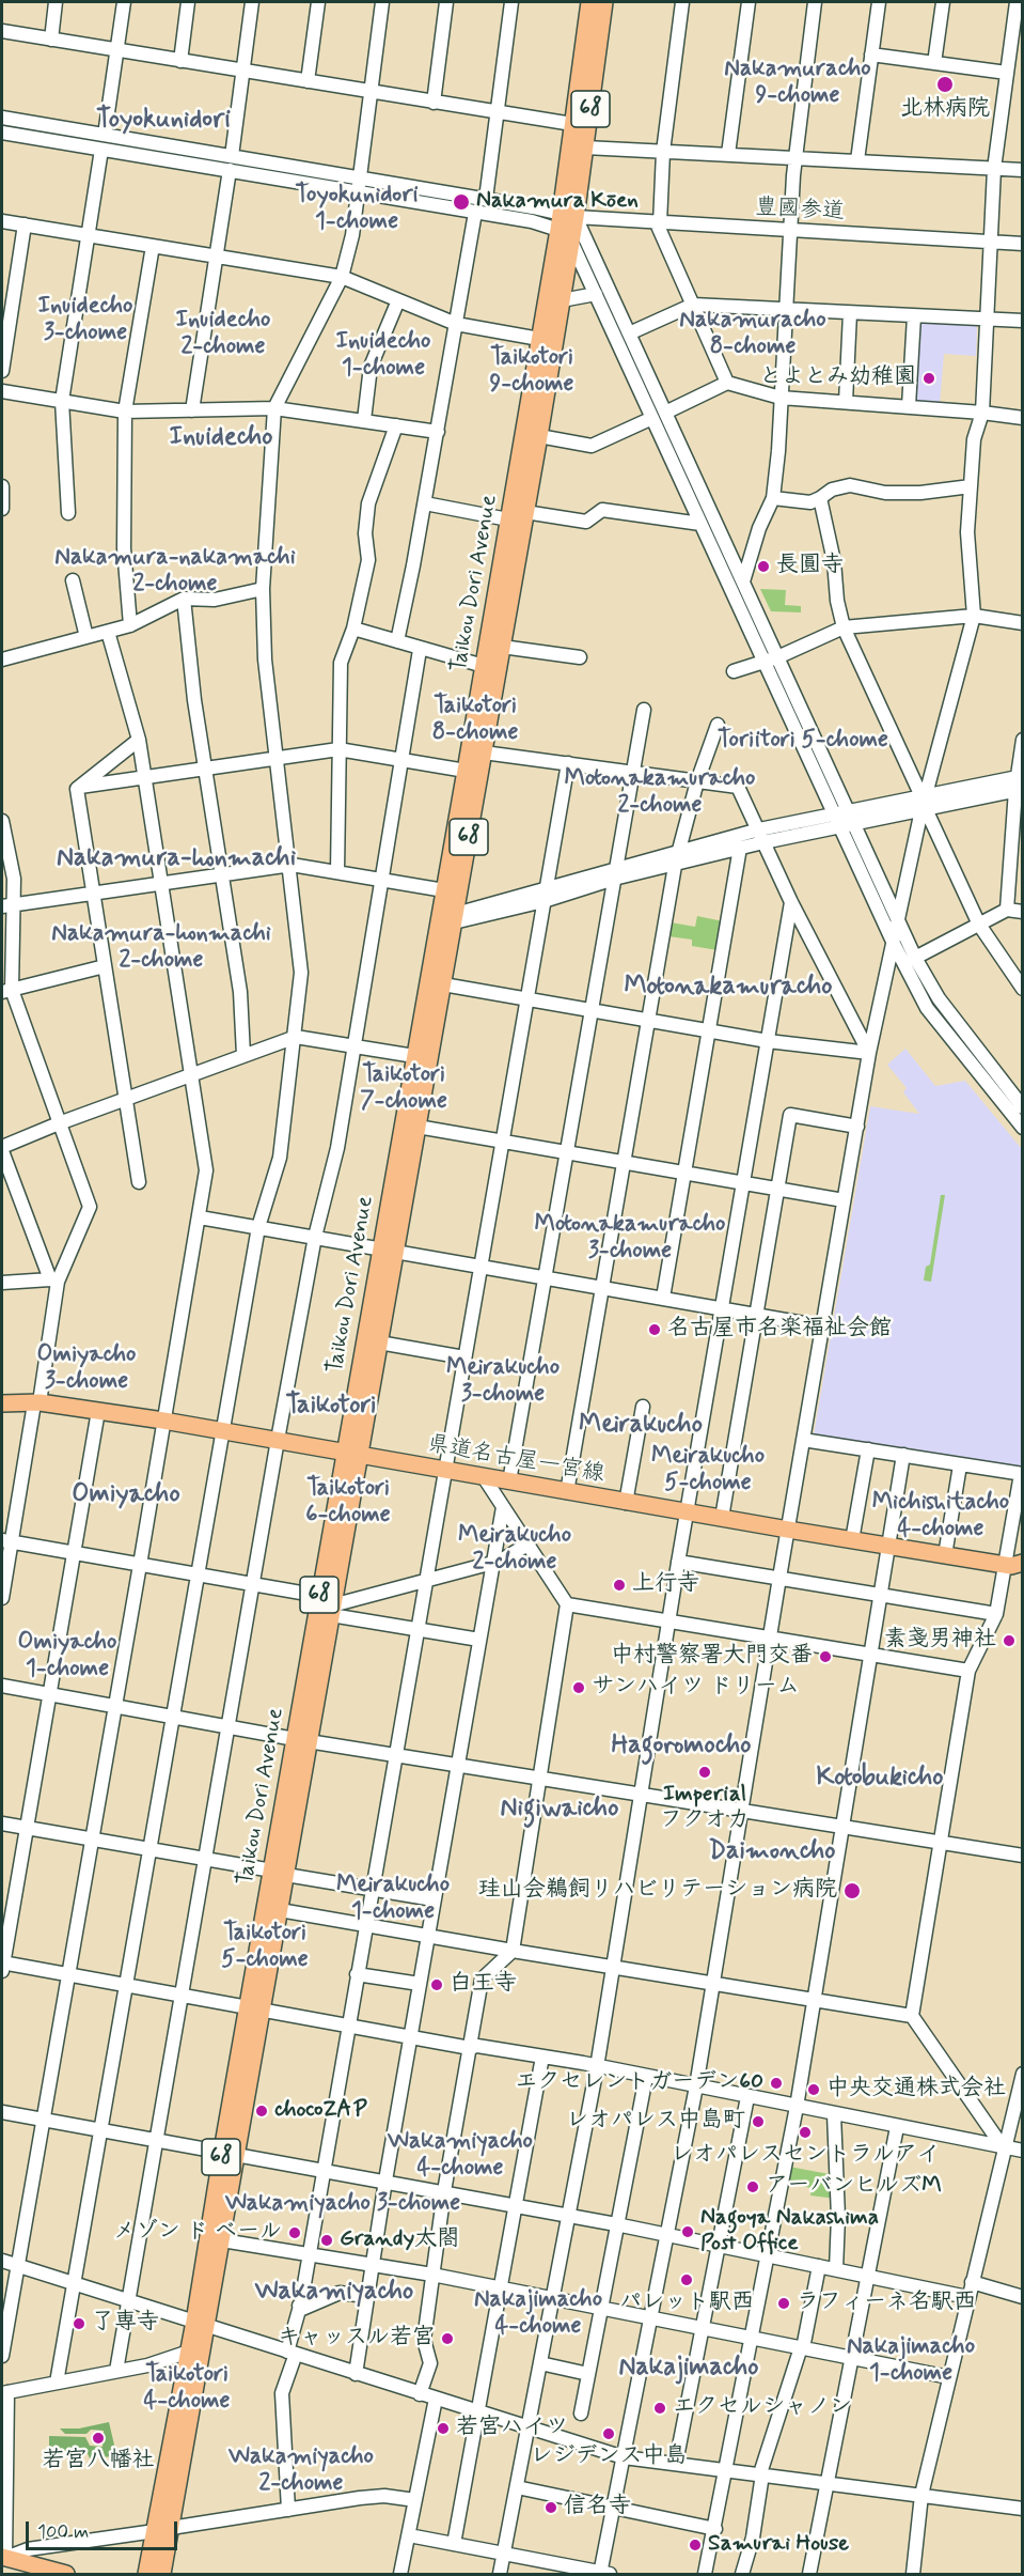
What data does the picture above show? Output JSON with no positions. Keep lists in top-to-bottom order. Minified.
{"streets":{"main road":["68","Taikou Dori Avenue","県道名古屋一宮線"],"street":["豊國参道"]},"crossings":[["豊國参道","Taikou Dori Avenue"],["Taikou Dori Avenue","県道名古屋一宮線"]],"districts":["Nakamuracho 9-chome","Toyokunidori","Toyokunidori 1-chome","Inuidecho 3-chome","Inuidecho 2-chome","Nakamuracho 8-chome","Inuidecho 1-chome","Taikotori 9-chome","Inuidecho","Nakamura-nakamachi 2-chome","Taikotori 8-chome","Toriitori 5-chome","Motonakamuracho 2-chome","Nakamura-honmachi","Nakamura-honmachi 2-chome","Motonakamuracho","Taikotori 7-chome","Motonakamuracho 3-chome","Omiyacho 3-chome","Meirakucho 3-chome","Taikotori","Meirakucho","Meirakucho 5-chome","Taikotori 6-chome","Omiyacho","Michishitacho 4-chome","Meirakucho 2-chome","Omiyacho 1-chome","Hagoromocho","Kotobukicho","Nigiwaicho","Daimoncho","Meirakucho 1-chome","Taikotori 5-chome","Wakamiyacho 4-chome","Wakamiyacho 3-chome","Wakamiyacho","Nakajimacho 4-chome","Nakajimacho 1-chome","Nakajimacho","Taikotori 4-chome","Wakamiyacho 2-chome"],"places":["北林病院","Nakamura Kōen","とよとみ幼稚園","長圓寺","名古屋市名楽福祉会館","上行寺","素戔男神社","中村警察署大門交番","サンハイツ ドリーム","Imperial フクオカ","珪山会鵜飼リハビリテーション病院","白王寺","エクセレントガーデン60","中央交通株式会社","chocoZAP","レオパレス中島町","レオパレスセントラルアイ","アーバンヒルズM","Nagoya Nakashima Post Office","メゾン ド ベール","Grandy太閤","パレット駅西","ラフィーネ名駅西","了専寺","キャッスル若宮","エクセルシャノン","若宮ハイツ","レジデンス中島","若宮八幡社","信名寺","Samurai House"],"scale_bar":"100 m"}
